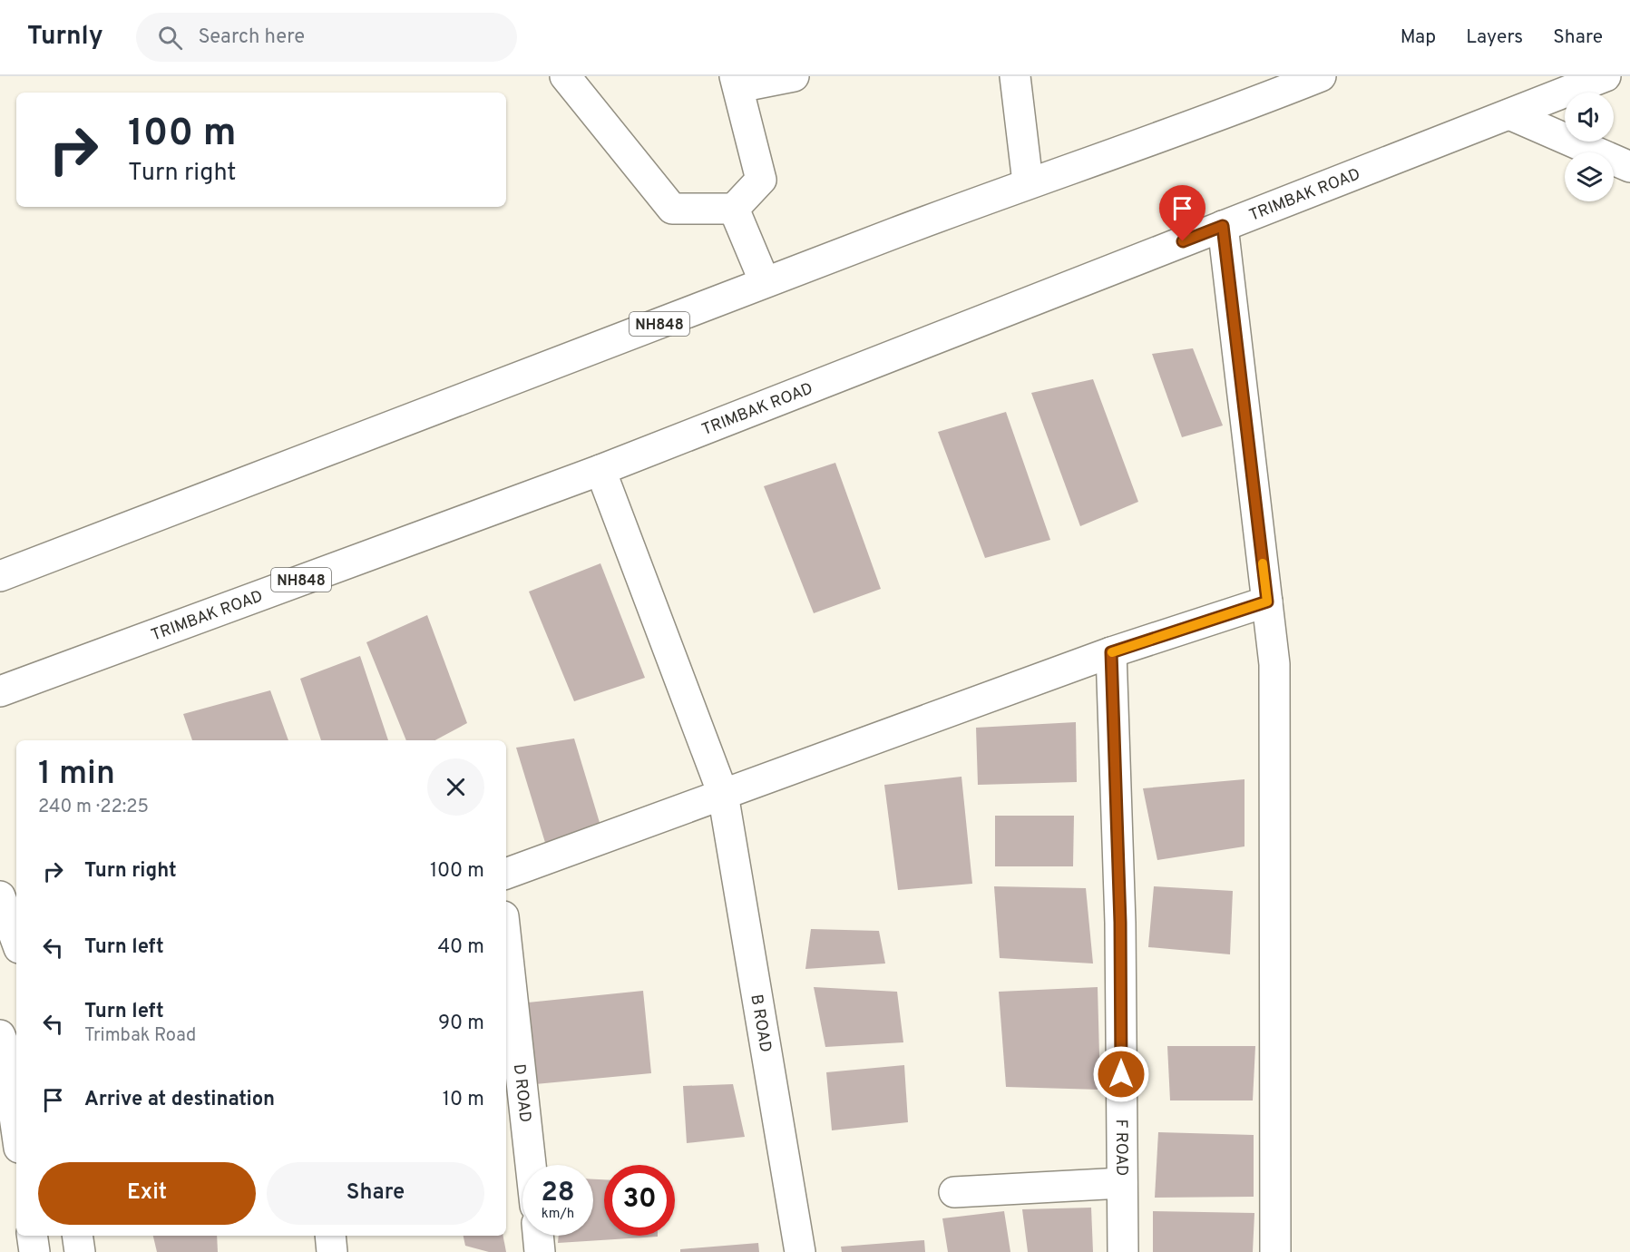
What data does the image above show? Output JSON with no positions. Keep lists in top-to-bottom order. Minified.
{"streets":{"main road":["TRIMBAK ROAD","NH848","B ROAD","D ROAD","F ROAD"]},"crossings":[["TRIMBAK ROAD","B ROAD"]],"page":{"header":"Turnly","search":"Search here","nav":["Map","Layers","Share"],"turn":["100 m","Turn right"],"heading":["1 min","240 m · 22:25"],"list":[{"name":"Turn right","value":"100 m"},{"name":"Turn left","value":"40 m"},{"name":"Turn left","note":"Trimbak Road","value":"90 m"},{"name":"Arrive at destination","value":"10 m"}],"buttons":["Exit","Share"],"speed":"28 km/h","limit":"30"}}
